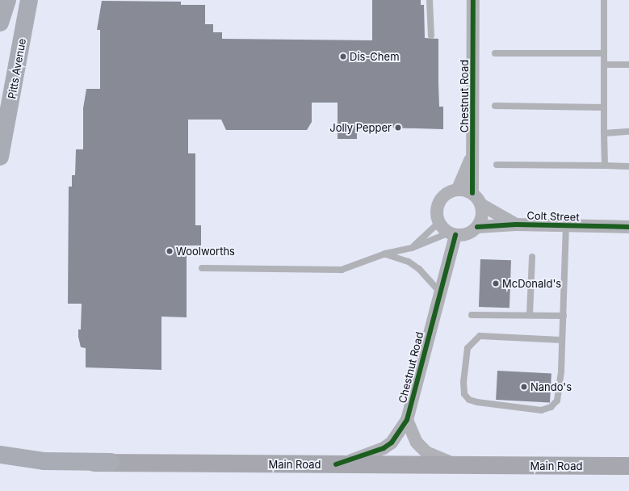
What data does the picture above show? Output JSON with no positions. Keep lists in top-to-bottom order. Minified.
{"streets":{"main road":["Pitts Avenue","Main Road"],"street":["Chestnut Road","Colt Street"]},"crossings":[["Chestnut Road","Colt Street"],["Chestnut Road","Main Road"]],"places":["Dis-Chem","Jolly Pepper","Woolworths","McDonald's","Nando's"]}
